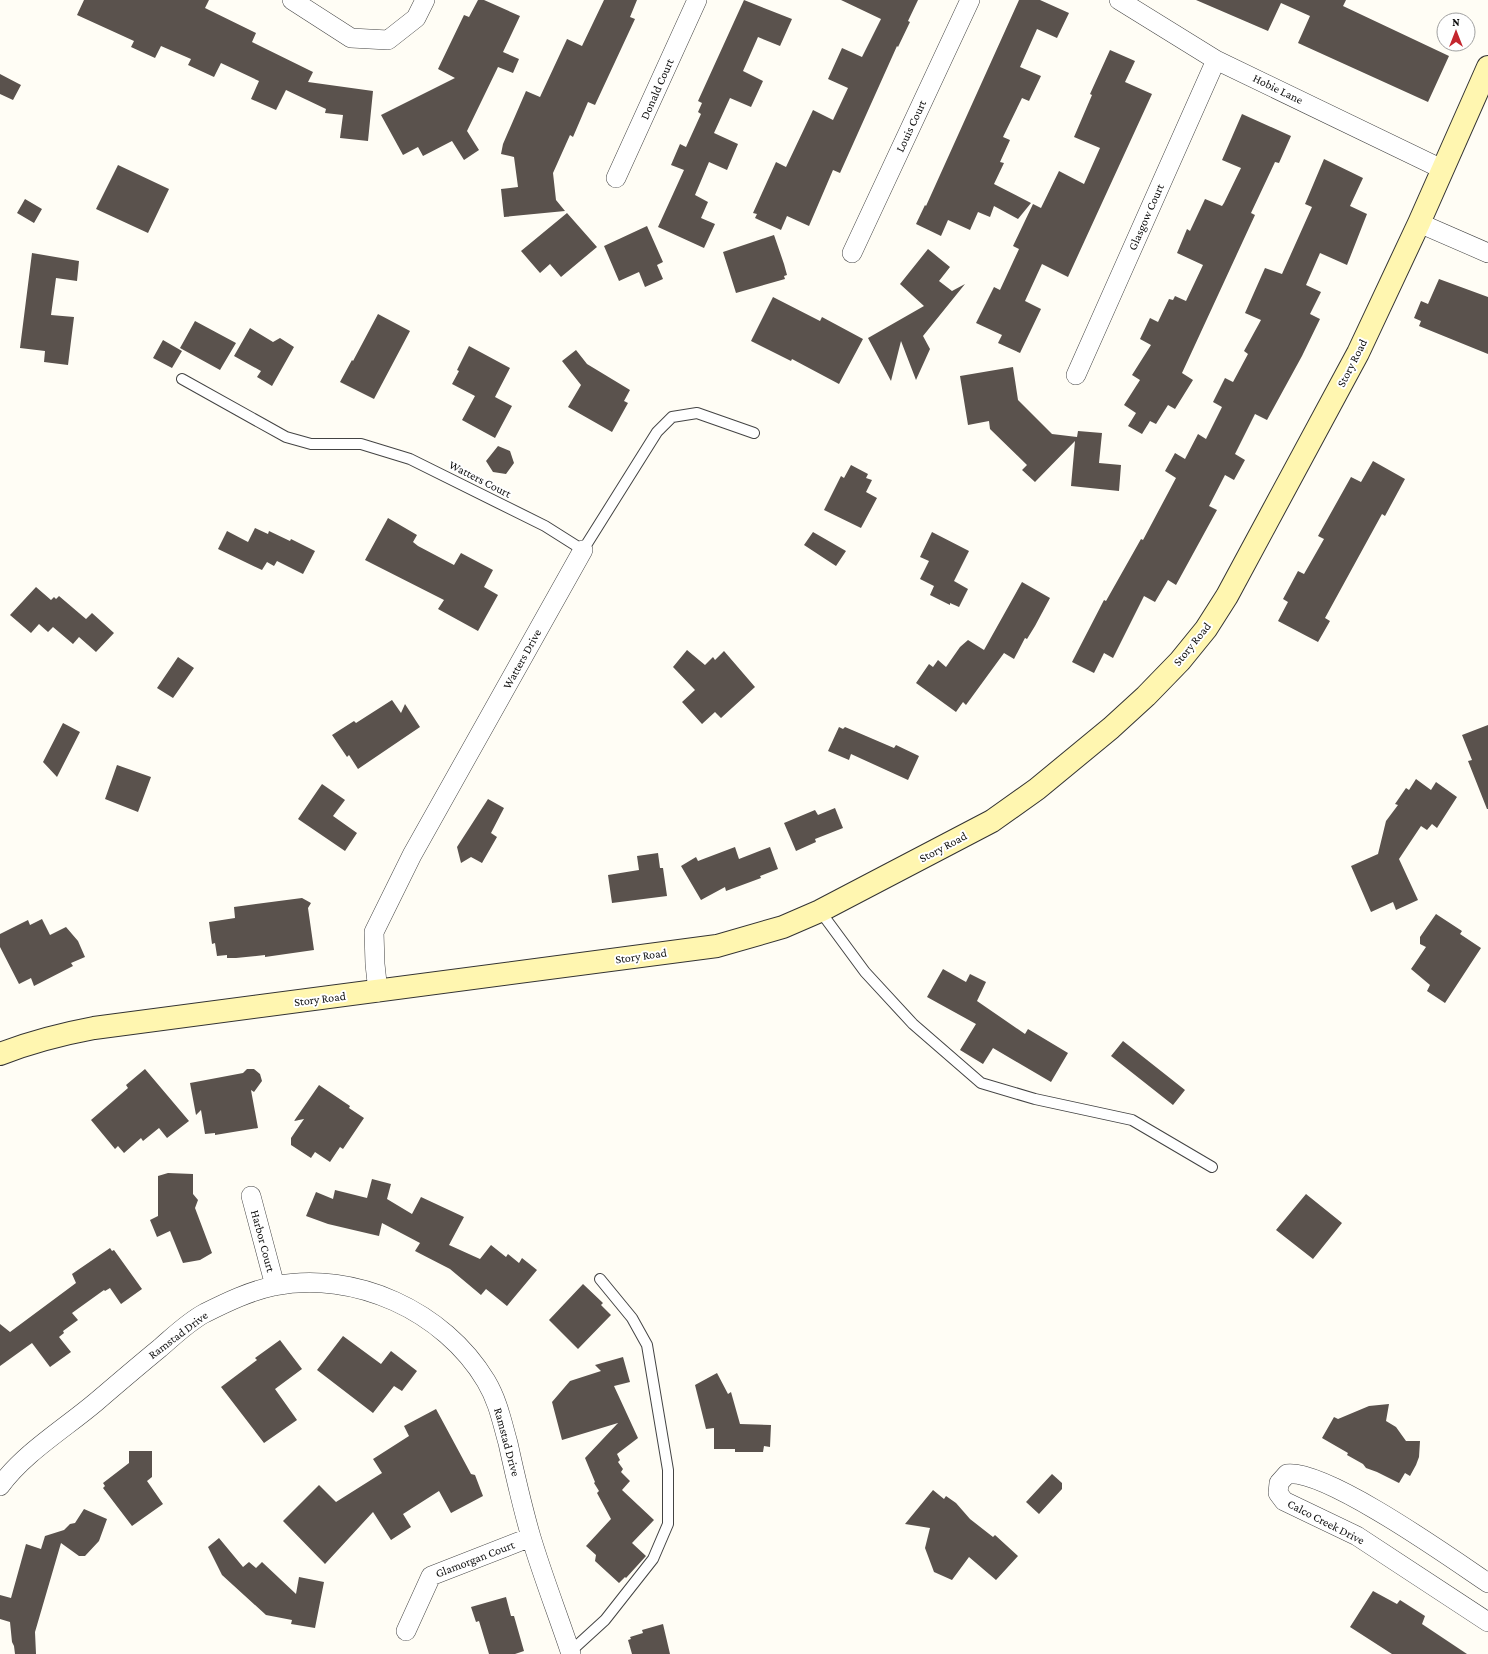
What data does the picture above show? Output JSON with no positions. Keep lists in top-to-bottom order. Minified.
{"streets":{"street":["Donald Court","Hobie Lane","Louis Court","Glasgow Court","Story Road","Watters Drive","Harbor Court","Ramstad Drive","Calco Creek Drive","Glamorgan Court"],"lane":["Watters Court"]},"crossings":[["Hobie Lane","Glasgow Court"],["Hobie Lane","Story Road"],["Story Road","Watters Drive"],["Watters Court","Watters Drive"],["Harbor Court","Ramstad Drive"],["Ramstad Drive","Glamorgan Court"]],"north":"top"}
